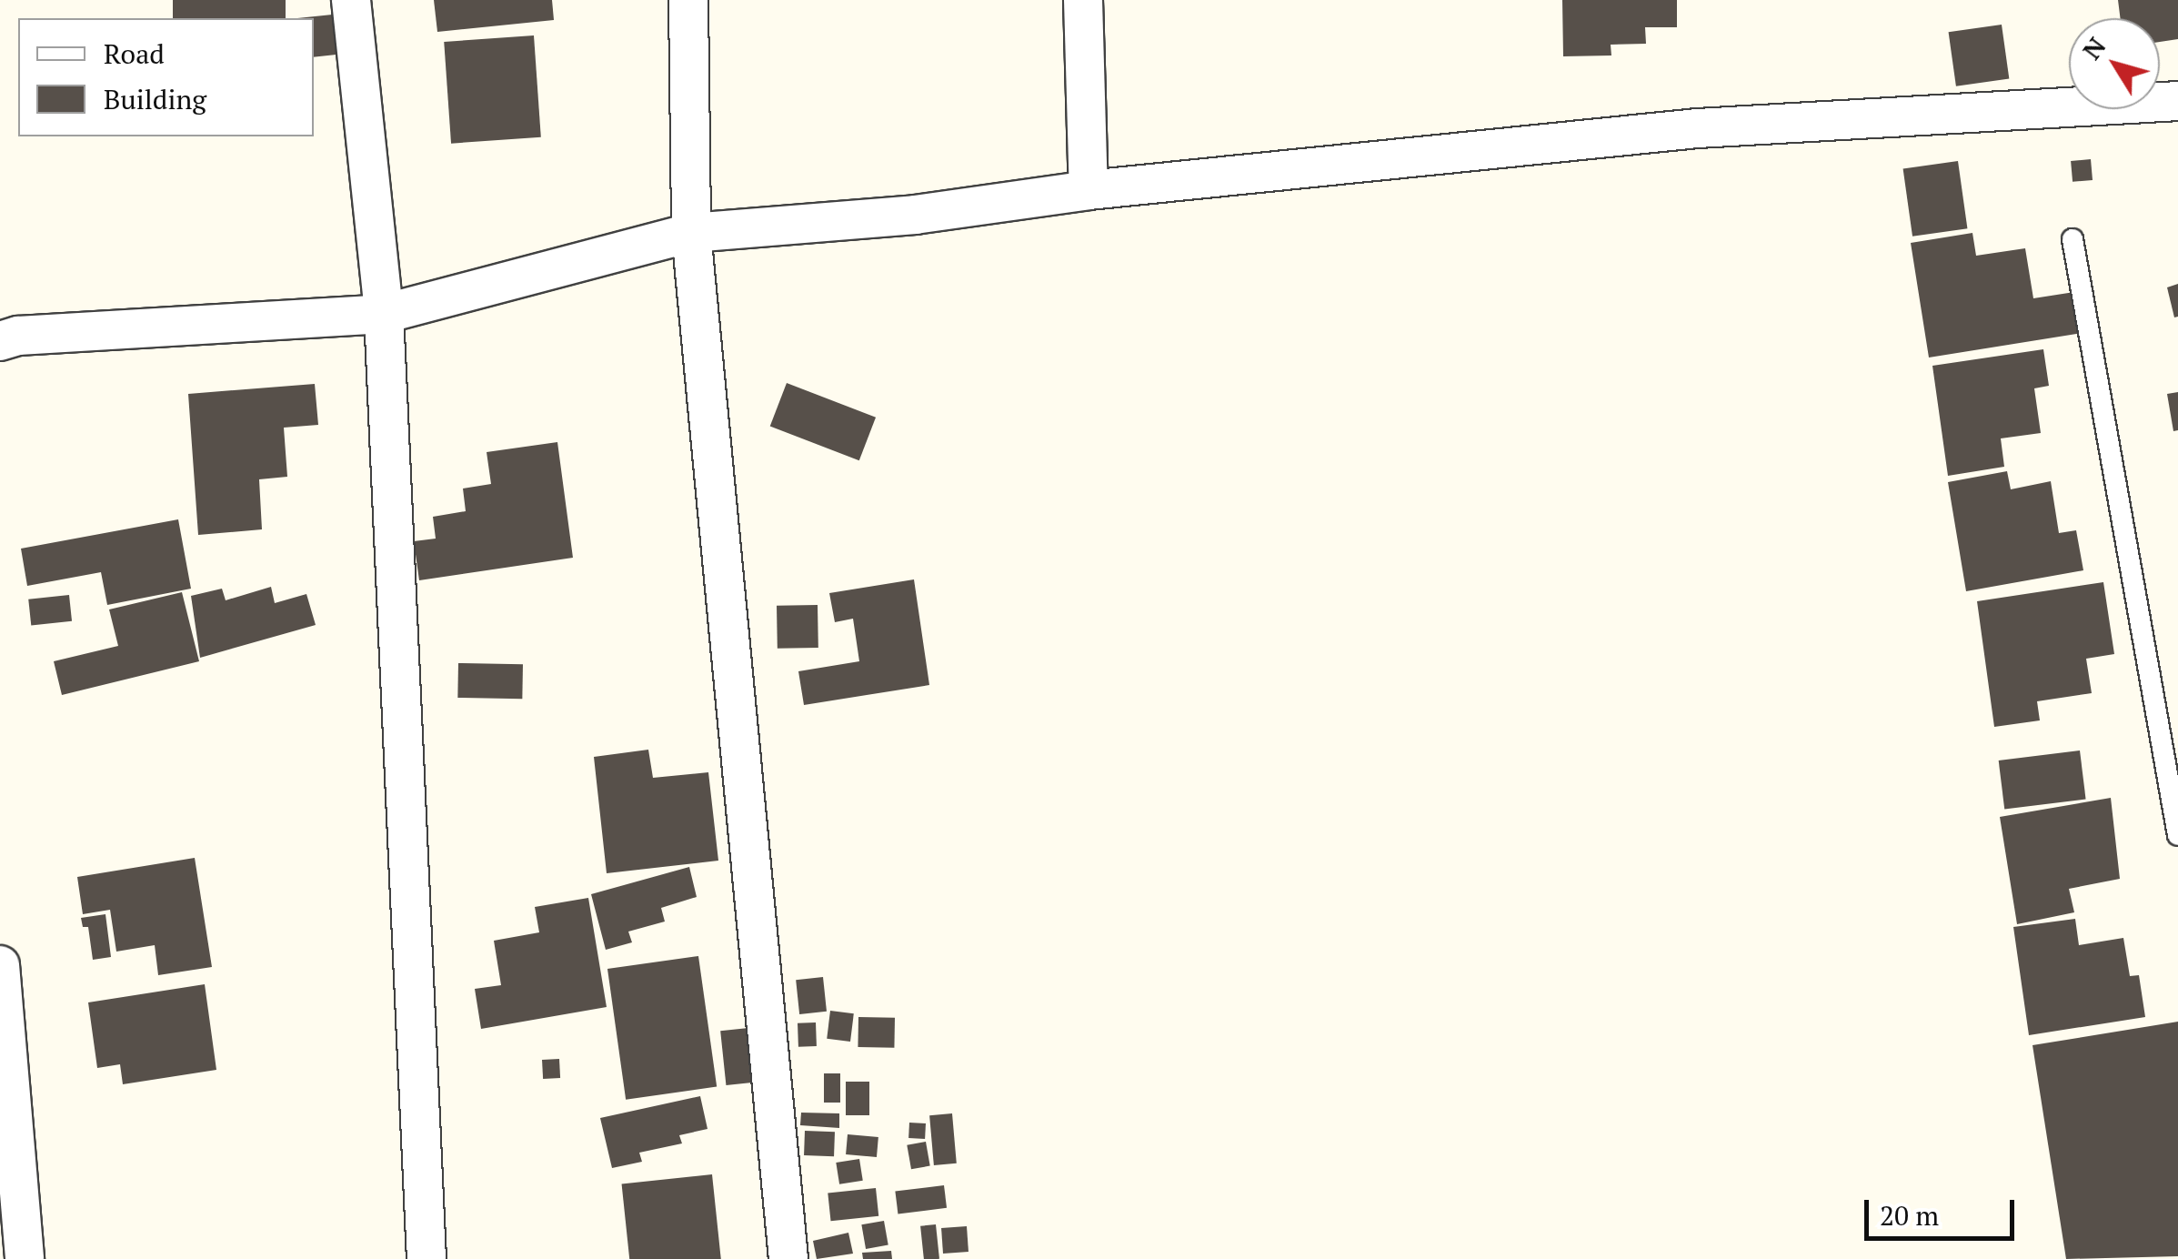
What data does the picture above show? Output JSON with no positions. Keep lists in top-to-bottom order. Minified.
{"legend":["Road","Building"],"scale_bar":"20 m","north":"top left"}
